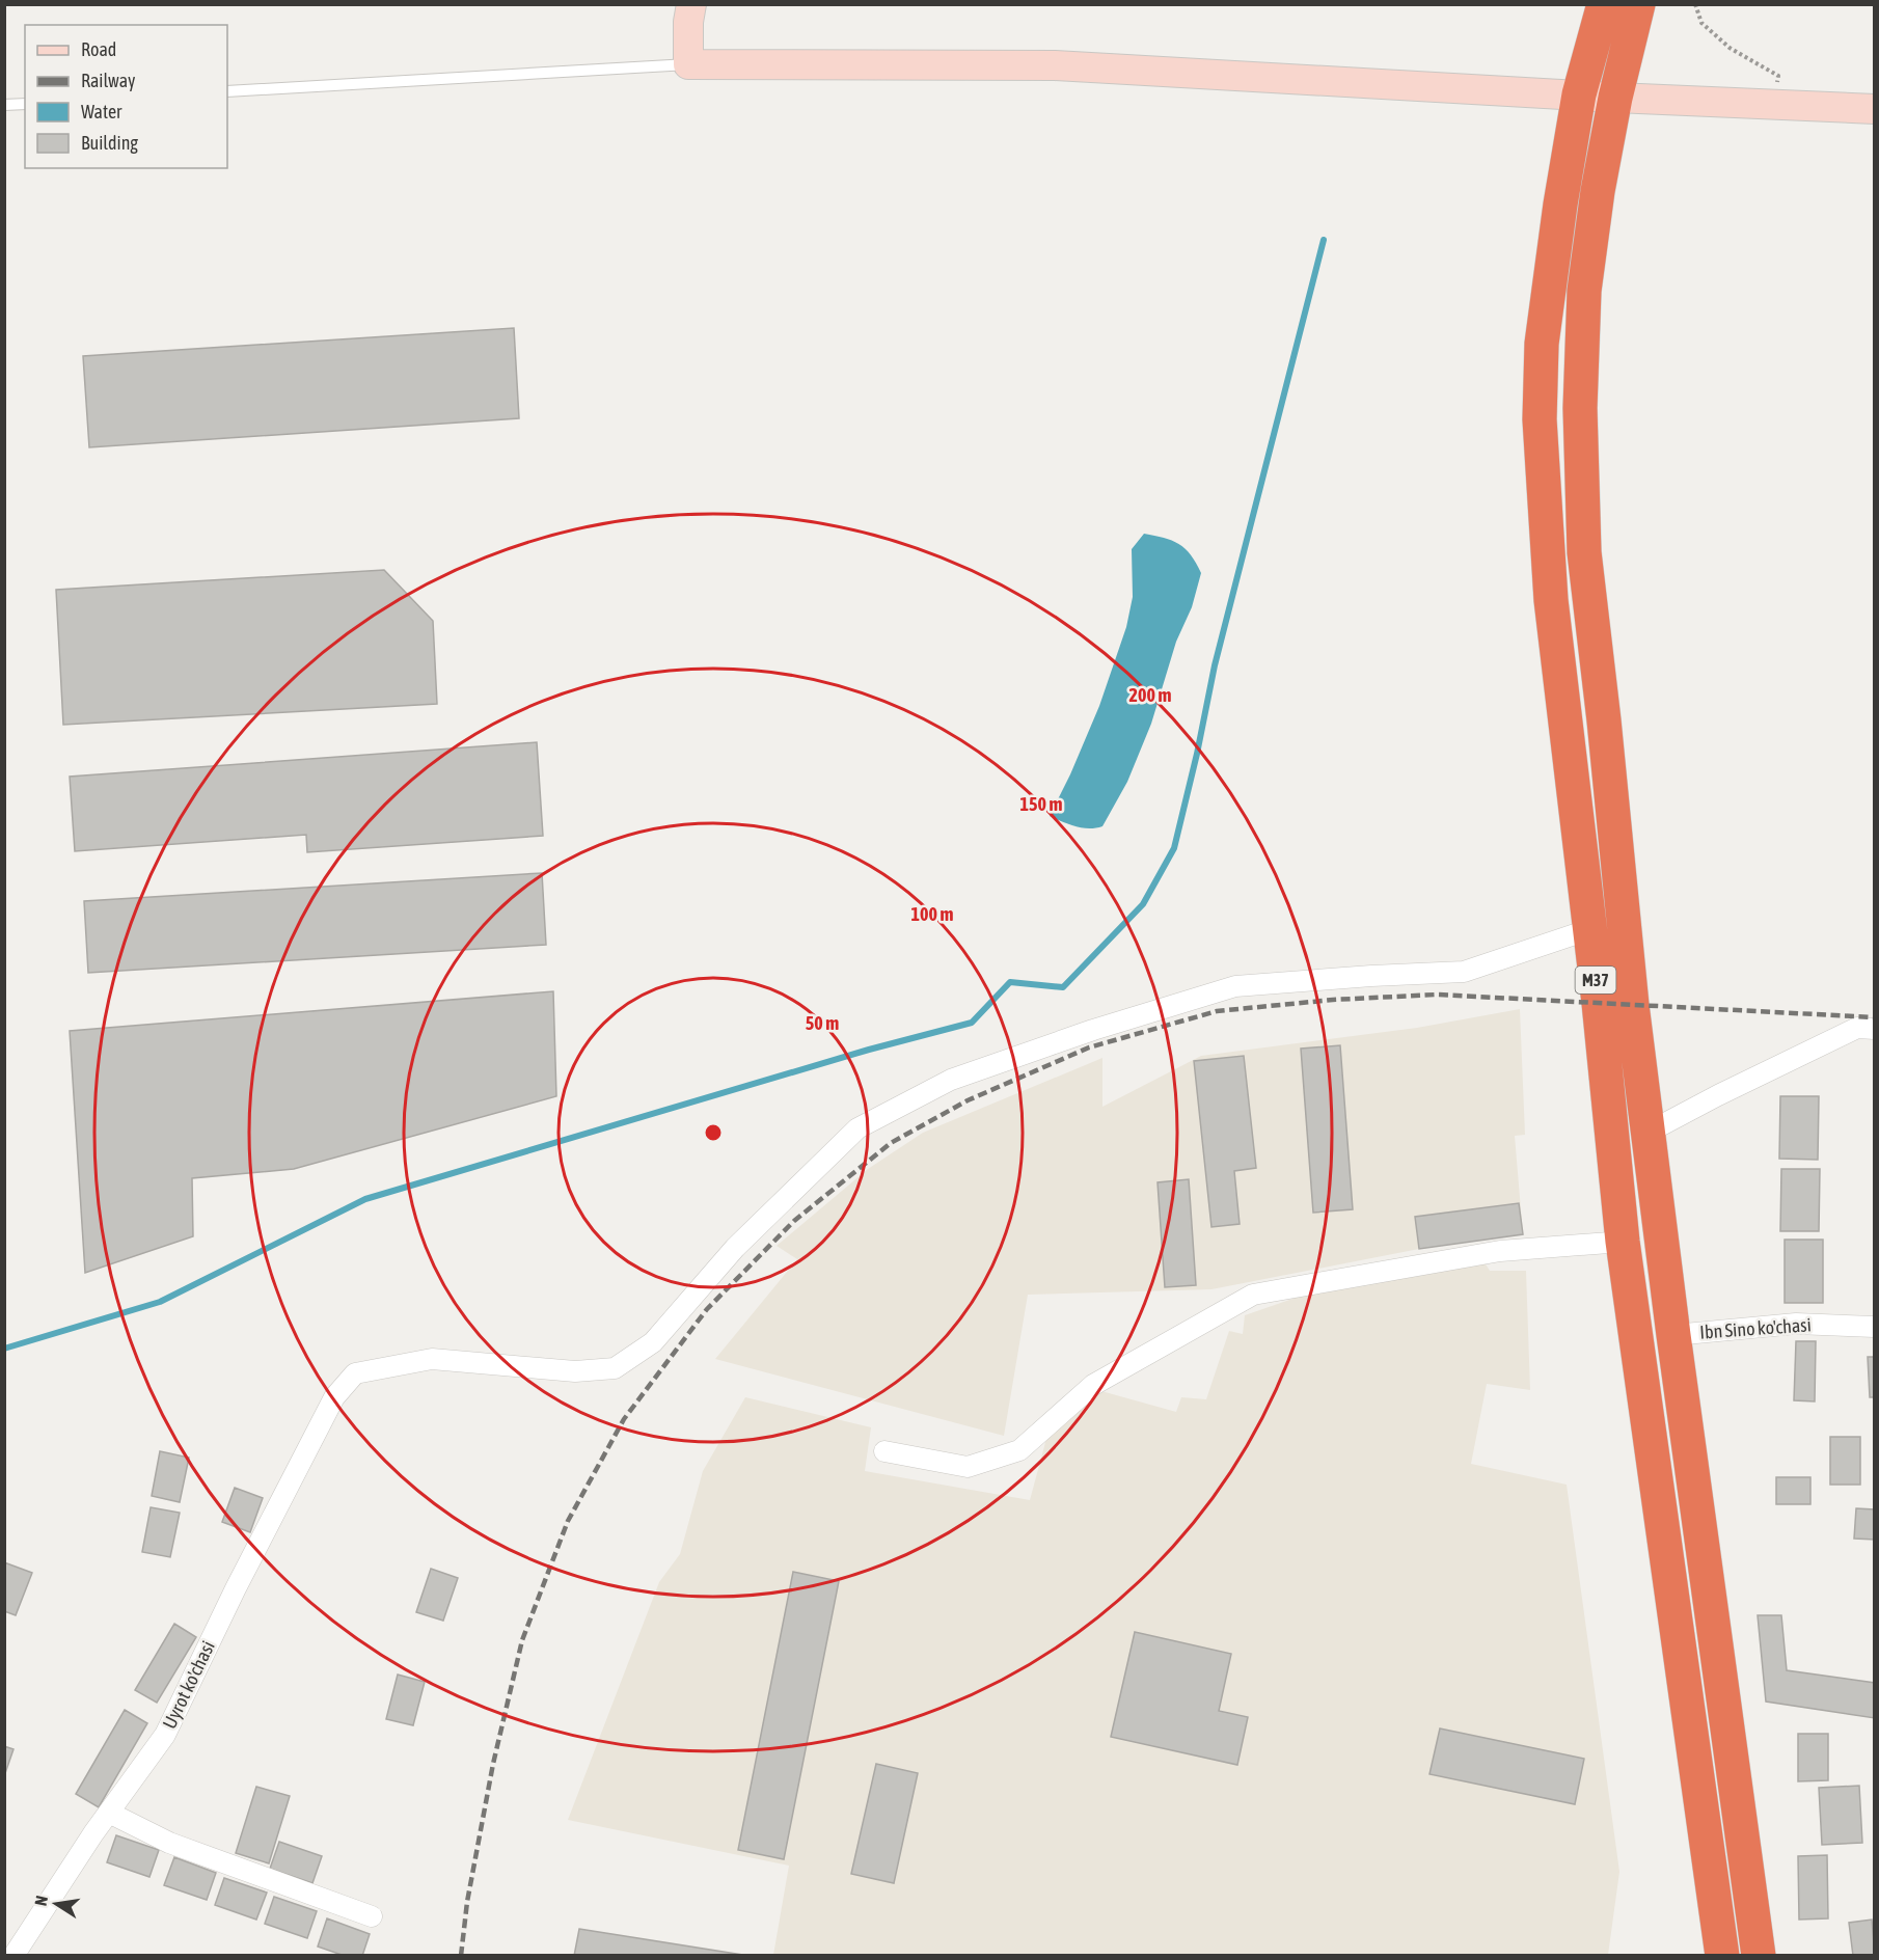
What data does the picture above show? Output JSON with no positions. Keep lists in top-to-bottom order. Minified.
{"streets":{"highway":["M37"],"street":["Ibn Sino ko'chasi","Uyrot ko'chasi"]},"crossings":[["M37","Ibn Sino ko'chasi"],["M37","Uyrot ko'chasi"]],"legend":["Road","Railway","Water","Building"],"north":"left","rings":["200 m","150 m","100 m","50 m"]}
